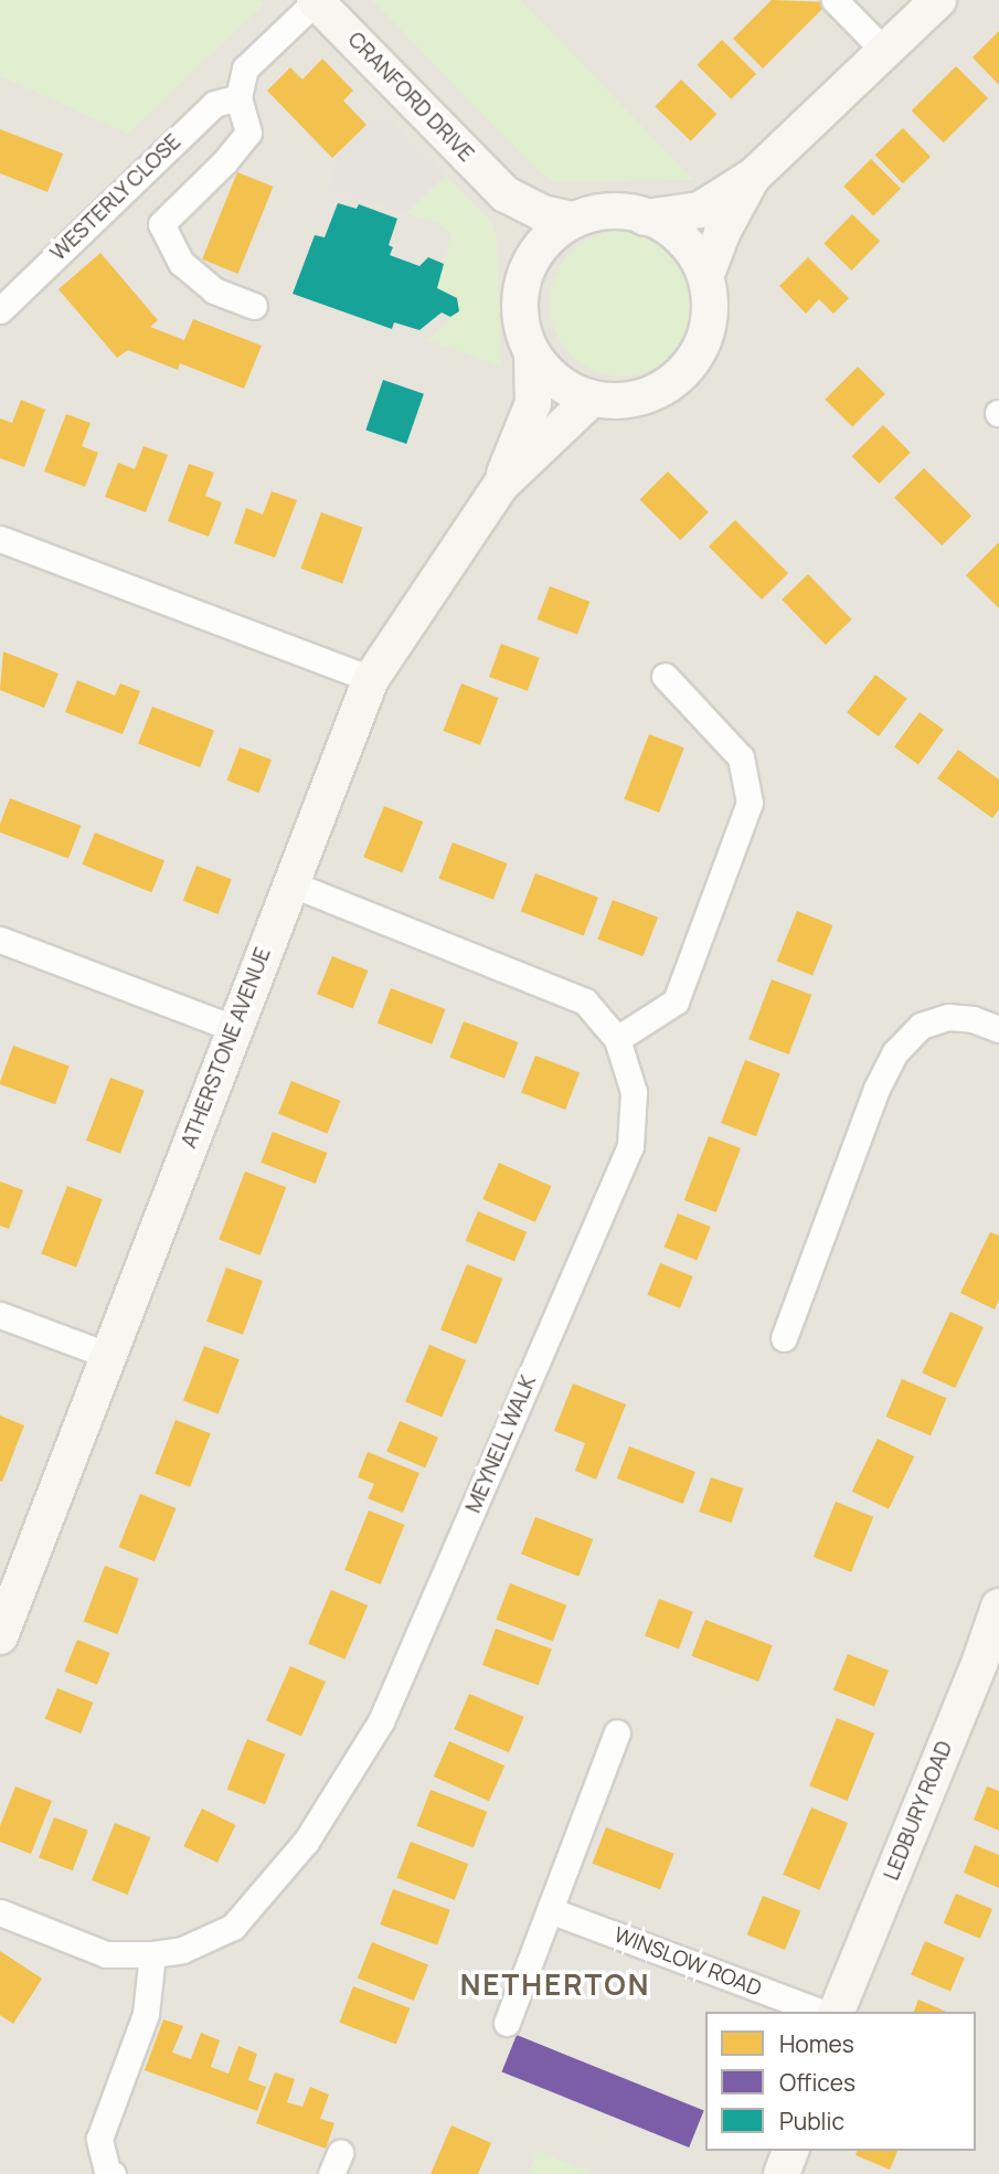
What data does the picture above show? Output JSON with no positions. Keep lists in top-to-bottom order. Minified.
{"streets":{"street":["CRANFORD DRIVE","WESTERLY CLOSE","ATHERSTONE AVENUE","MEYNELL WALK","LEDBURY ROAD","WINSLOW ROAD"]},"crossings":[["CRANFORD DRIVE","ATHERSTONE AVENUE"],["ATHERSTONE AVENUE","MEYNELL WALK"]],"districts":["NETHERTON"],"legend":["Homes","Offices","Public"]}
